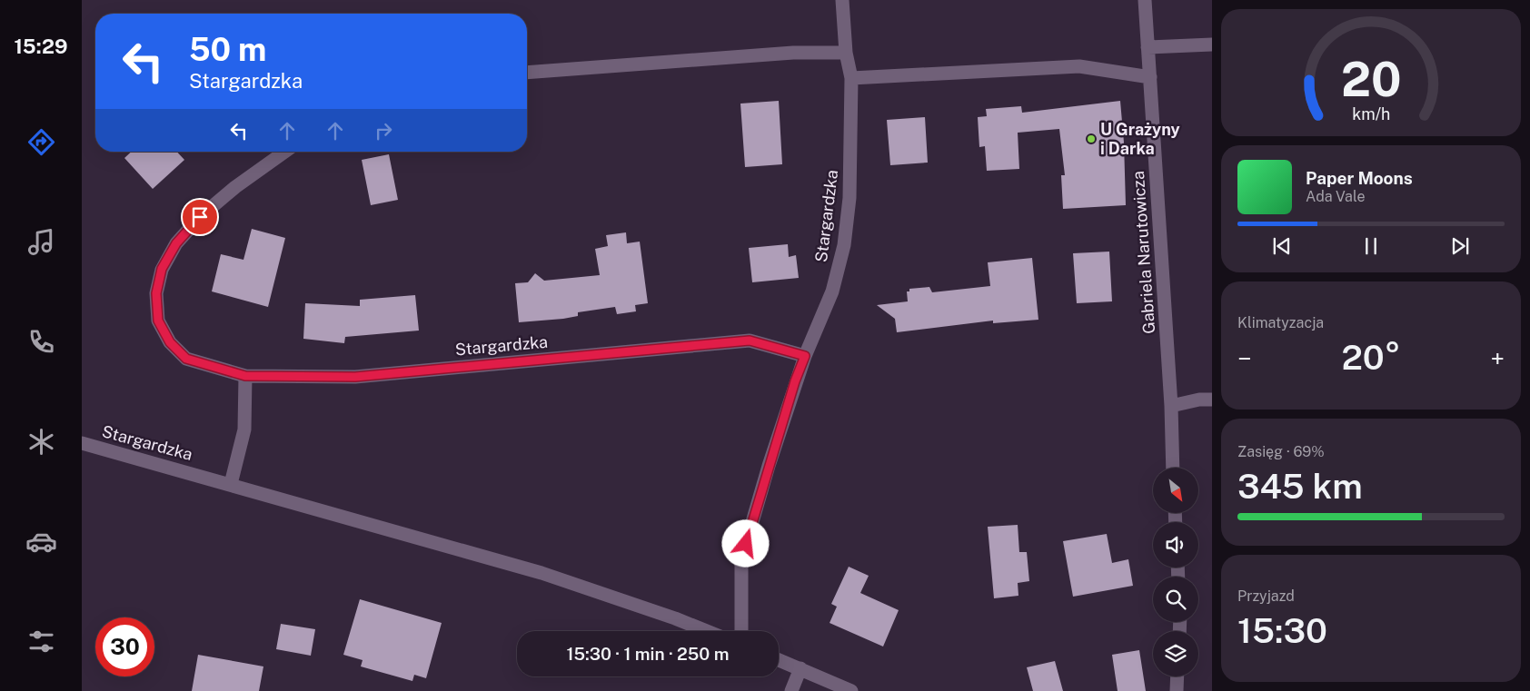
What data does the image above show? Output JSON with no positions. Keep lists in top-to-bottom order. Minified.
{"streets":{"street":["Stargardzka","Gabriela Narutowicza"]},"places":["U Grażyny i Darka"],"north":"bottom right","page":{"tabs":"15:29","turn":["50 m","Stargardzka"],"song":["Paper Moons","Ada Vale"],"tile":["Klimatyzacja",["Zasięg · 69%","345 km"],["Przyjazd","15:30"]],"heat":["−","20°","+"],"limit":"30","trip":"15:30 · 1 min · 250 m","gauge":["20","km/h"]}}
